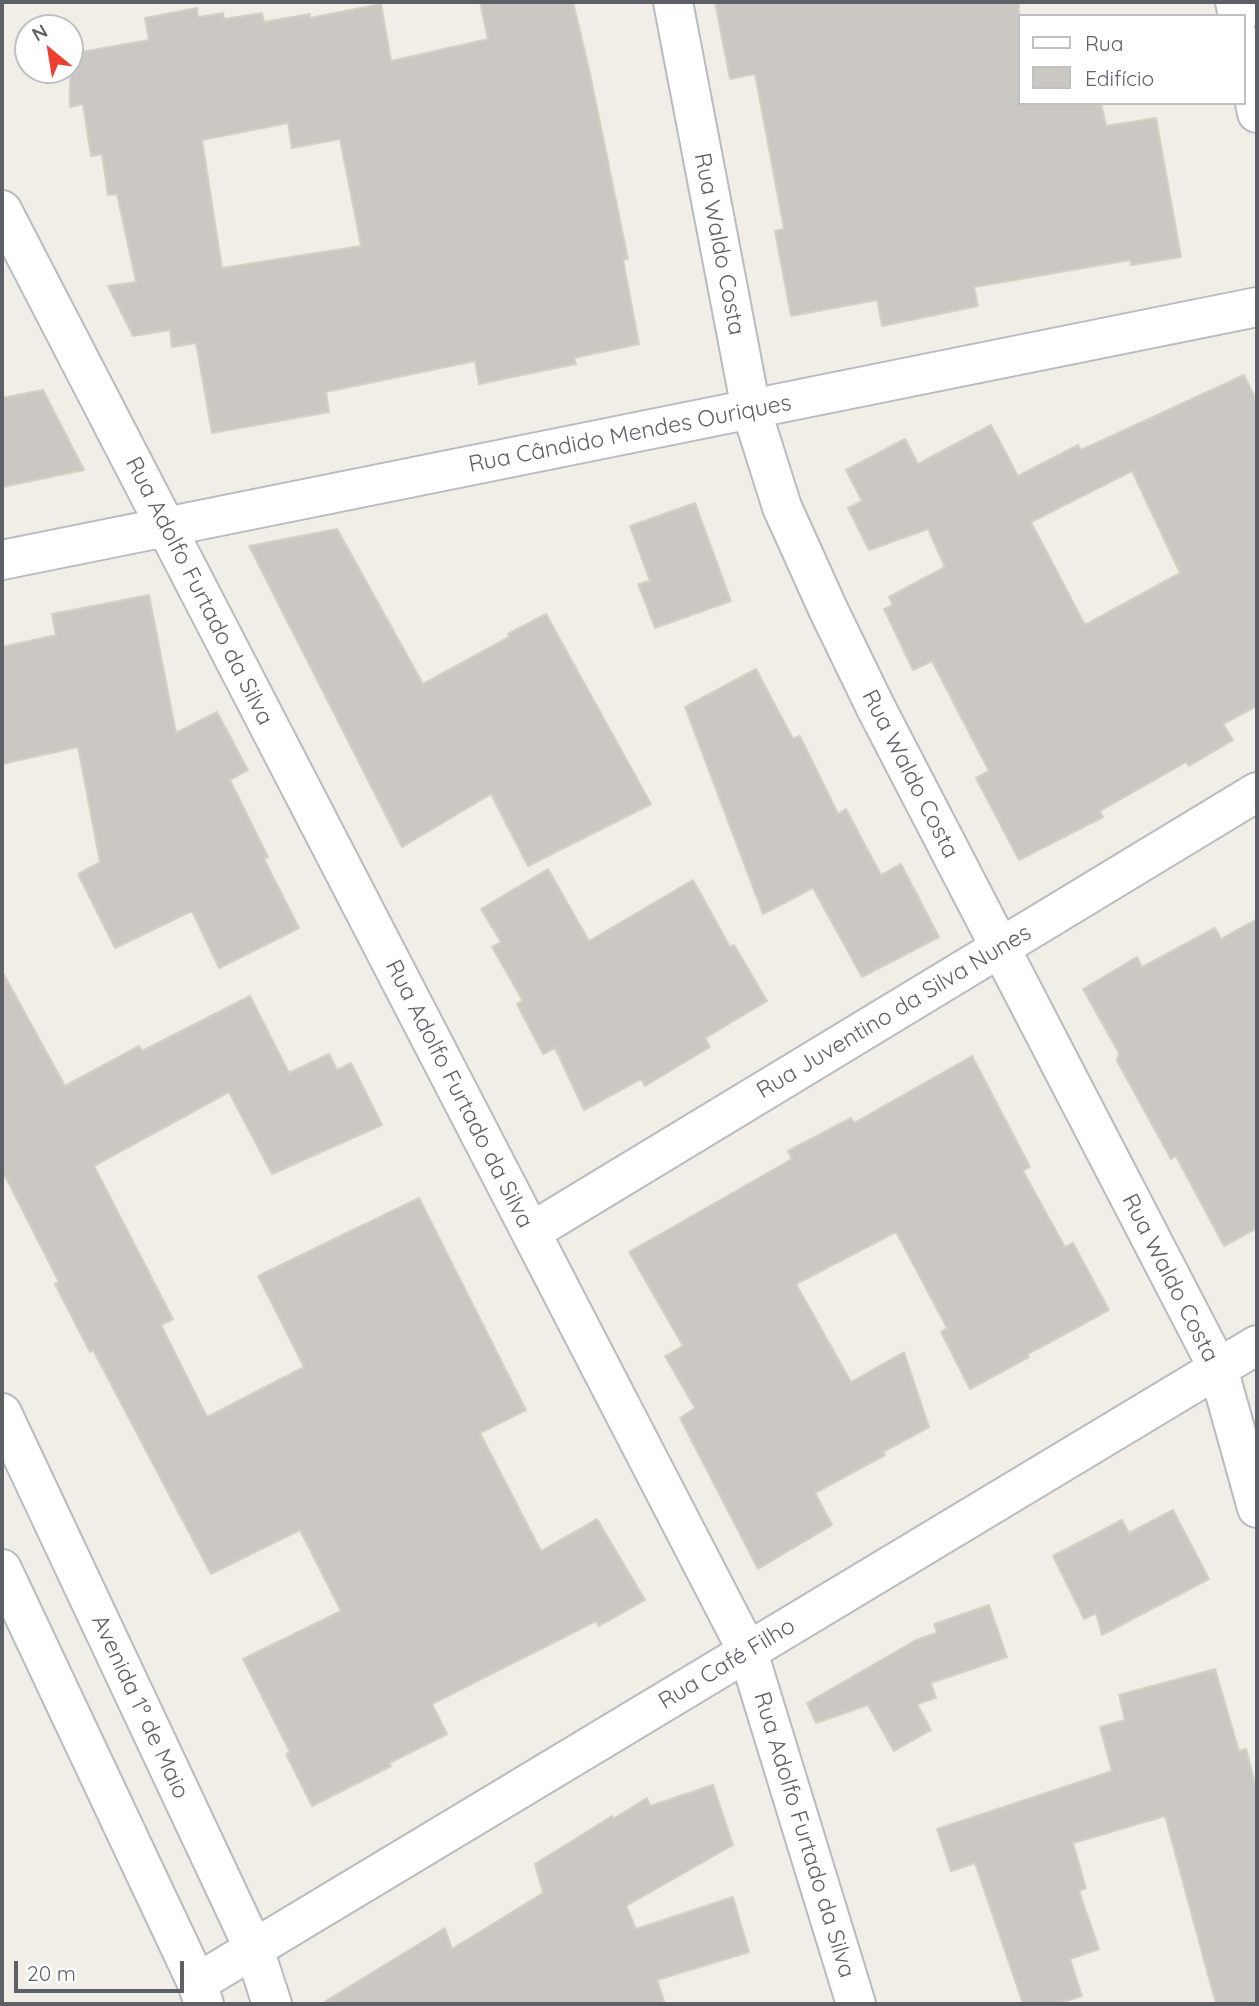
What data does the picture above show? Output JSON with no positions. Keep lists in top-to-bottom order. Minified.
{"streets":{"street":["Rua Waldo Costa","Rua Cândido Mendes Ouriques","Rua Adolfo Furtado da Silva","Rua Juventino da Silva Nunes","Rua Café Filho","Avenida 1º de Maio"]},"crossings":[["Rua Waldo Costa","Rua Cândido Mendes Ouriques"],["Rua Waldo Costa","Rua Juventino da Silva Nunes"],["Rua Waldo Costa","Rua Café Filho"],["Rua Cândido Mendes Ouriques","Rua Adolfo Furtado da Silva"],["Rua Adolfo Furtado da Silva","Rua Juventino da Silva Nunes"],["Rua Adolfo Furtado da Silva","Rua Café Filho"],["Rua Café Filho","Avenida 1º de Maio"]],"legend":["Rua","Edifício"],"scale_bar":"20 m","north":"top left"}
